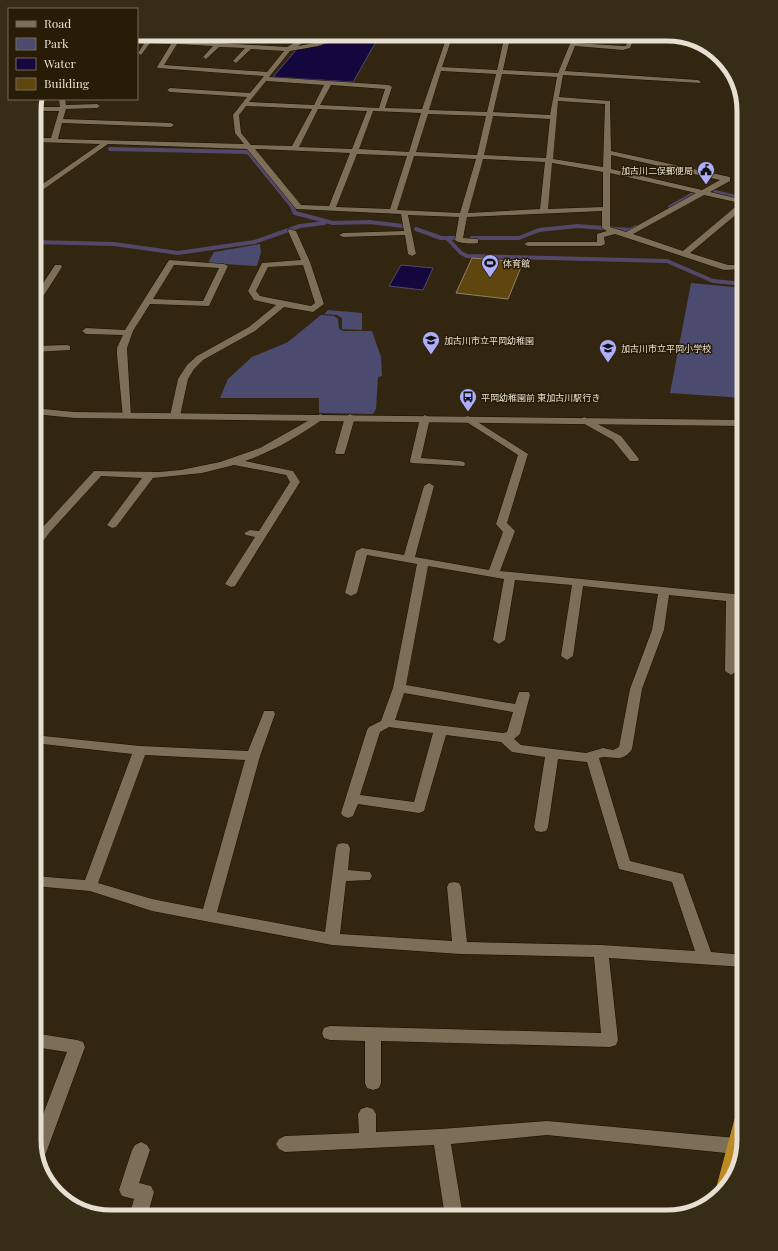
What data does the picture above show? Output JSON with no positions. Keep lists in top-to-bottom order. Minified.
{"places":{"public building":["加古川二俣郵便局"],"sports":["体育館"],"school or university":["加古川市立平岡幼稚園","加古川市立平岡小学校"],"bus stop":["平岡幼稚園前 東加古川駅行き"]},"legend":["Road","Park","Water","Building"]}
